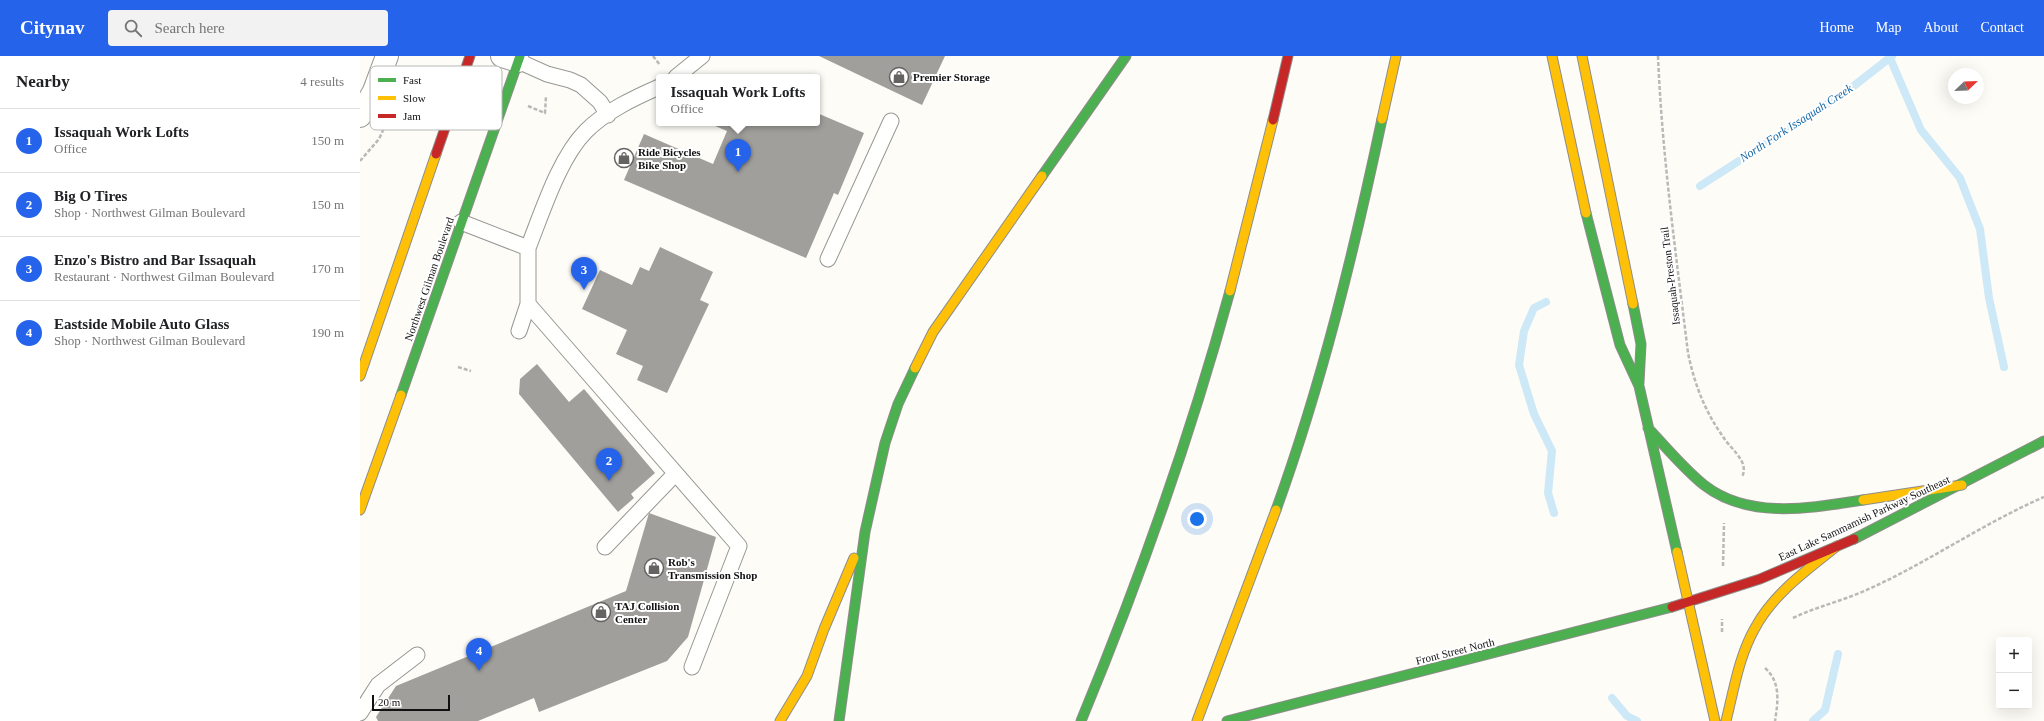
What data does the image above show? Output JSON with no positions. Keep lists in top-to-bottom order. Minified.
{"streets":{"main road":["Northwest Gilman Boulevard","East Lake Sammamish Parkway Southeast","Front Street North"],"path":["Issaquah-Preston Trail"]},"crossings":[["East Lake Sammamish Parkway Southeast","Front Street North"]],"water":["North Fork Issaquah Creek"],"places":{"shop":["Premier Storage","Ride Bicycles Bike Shop","Rob's Transmission Shop","TAJ Collision Center"]},"legend":["Fast","Slow","Jam"],"scale_bar":"20 m","north":"top right","page":{"header":"Citynav","search":"Search here","nav":["Home","Map","About","Contact"],"heading":["Nearby","4 results"],"popup":["Issaquah Work Lofts","Office"],"list":[{"mark":"1","name":"Issaquah Work Lofts","note":"Office","value":"150 m"},{"mark":"2","name":"Big O Tires","note":"Shop · Northwest Gilman Boulevard","value":"150 m"},{"mark":"3","name":"Enzo's Bistro and Bar Issaquah","note":"Restaurant · Northwest Gilman Boulevard","value":"170 m"},{"mark":"4","name":"Eastside Mobile Auto Glass","note":"Shop · Northwest Gilman Boulevard","value":"190 m"}],"pins":["1","3","2","4"],"map_buttons":["+","−"],"scale":"20 m"}}
